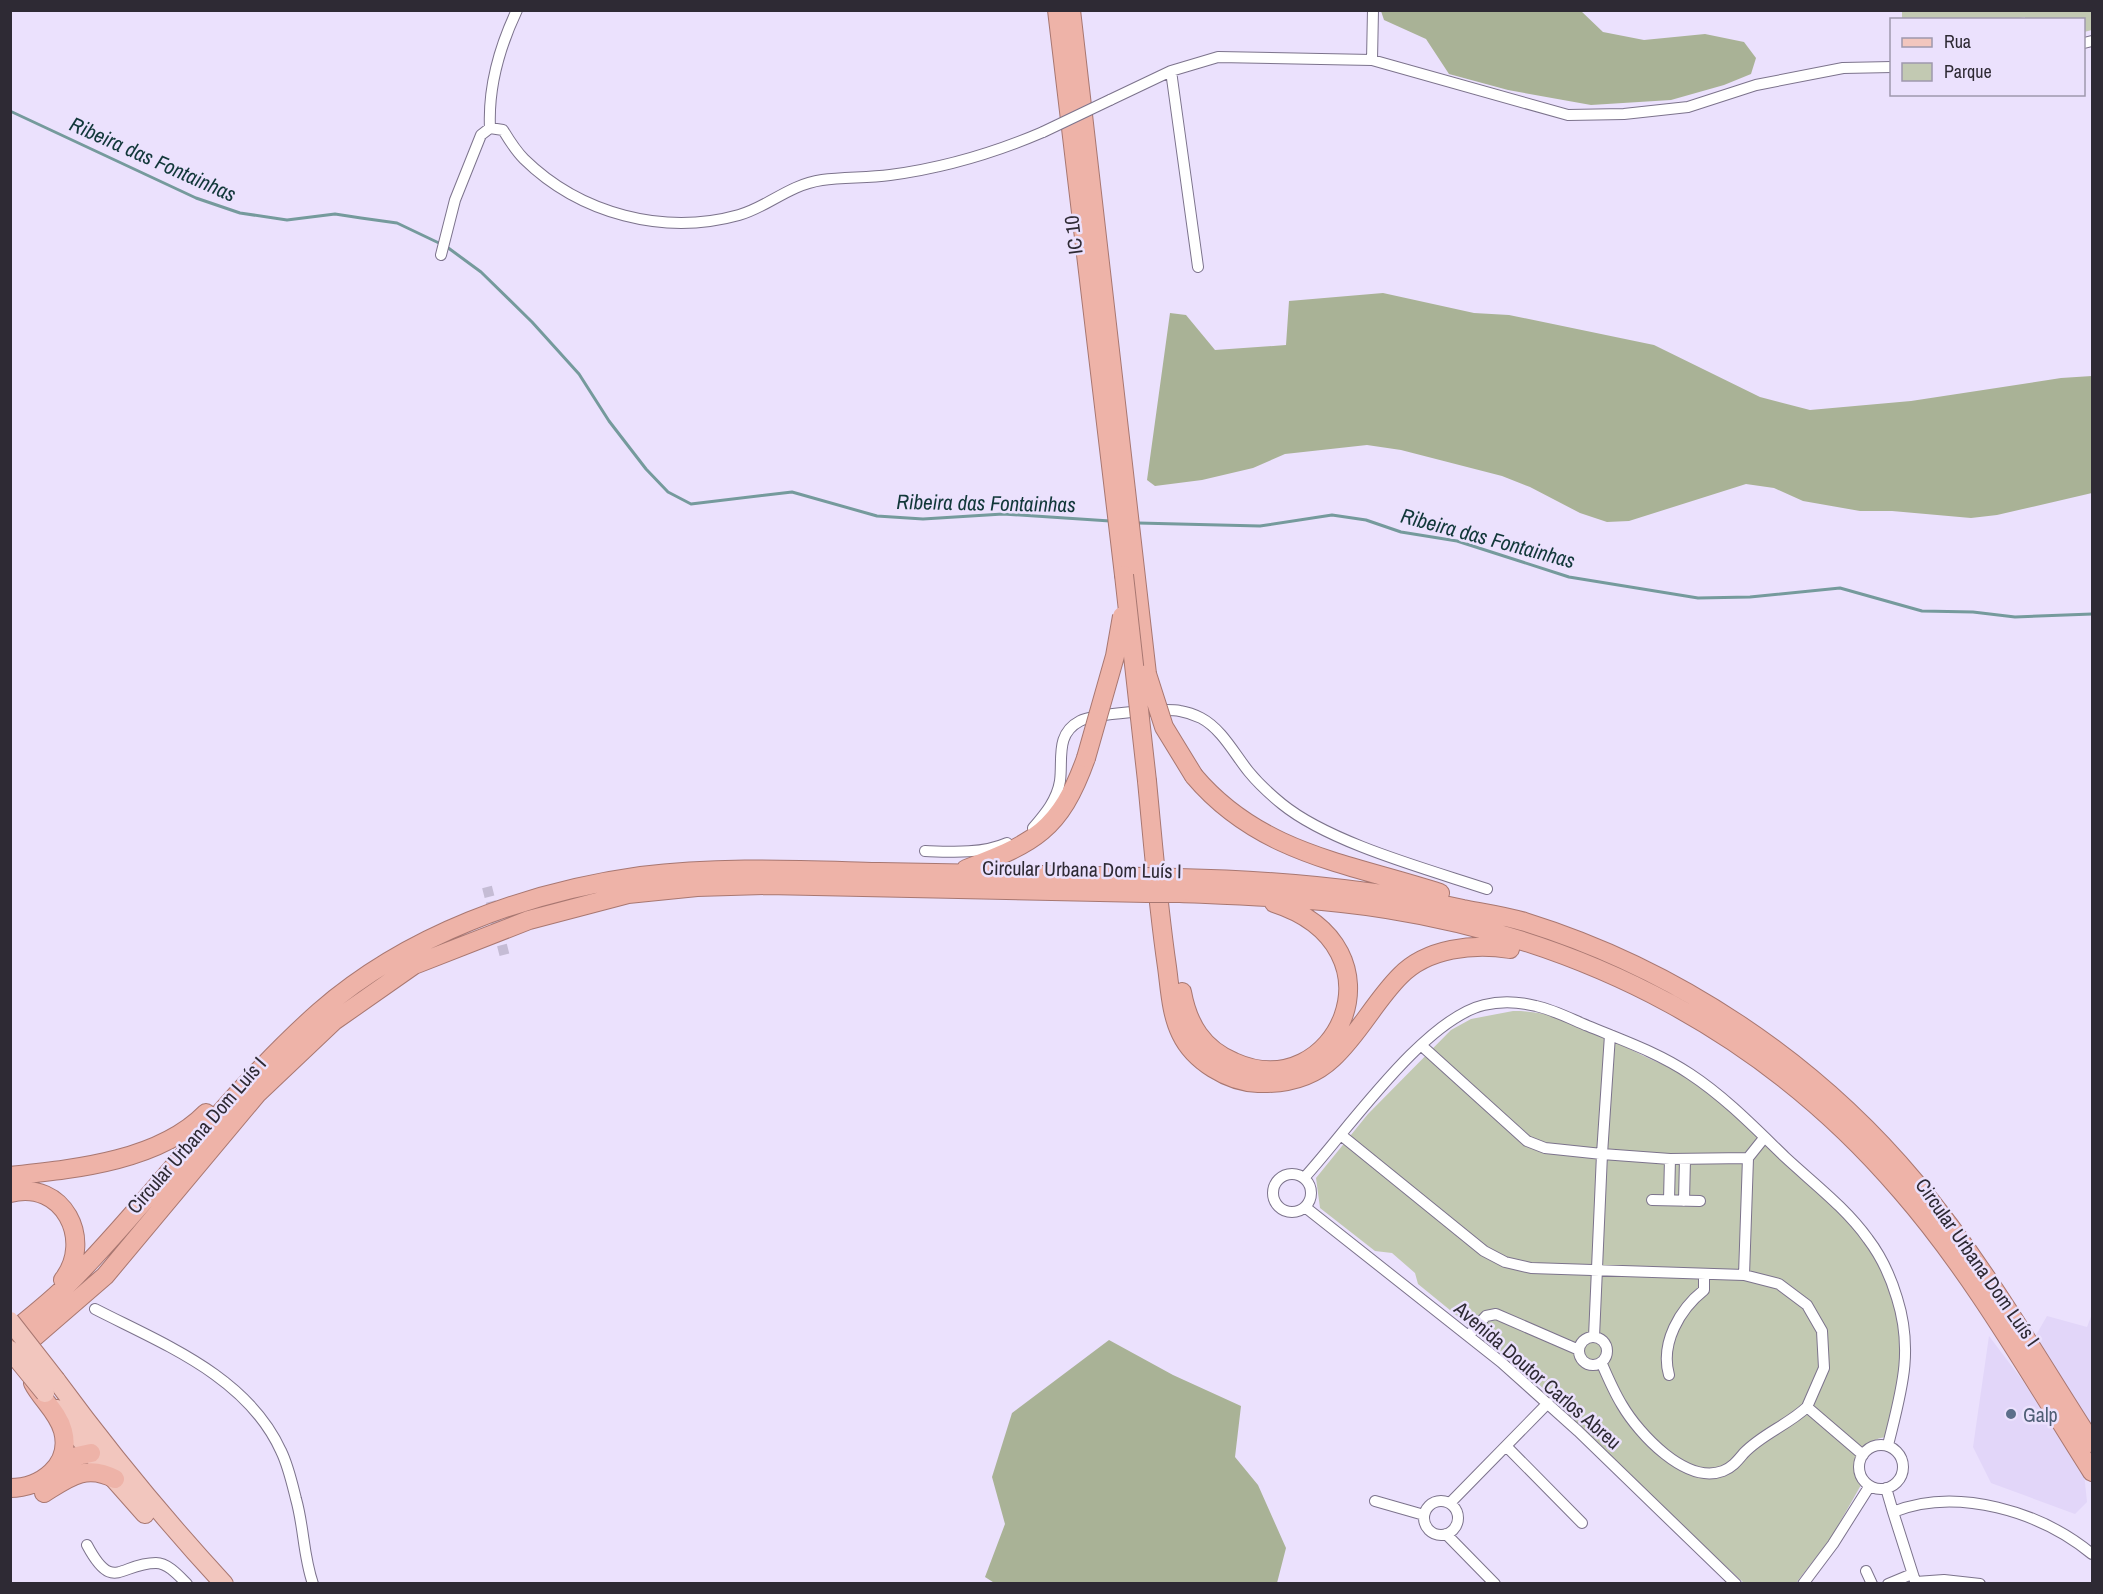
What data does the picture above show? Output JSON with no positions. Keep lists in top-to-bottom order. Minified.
{"streets":{"highway":["IC 10","Circular Urbana Dom Luís I"],"street":["Avenida Doutor Carlos Abreu"]},"crossings":[["IC 10","Circular Urbana Dom Luís I"]],"water":["Ribeira das Fontainhas"],"places":["Galp"],"legend":["Rua","Parque"]}
